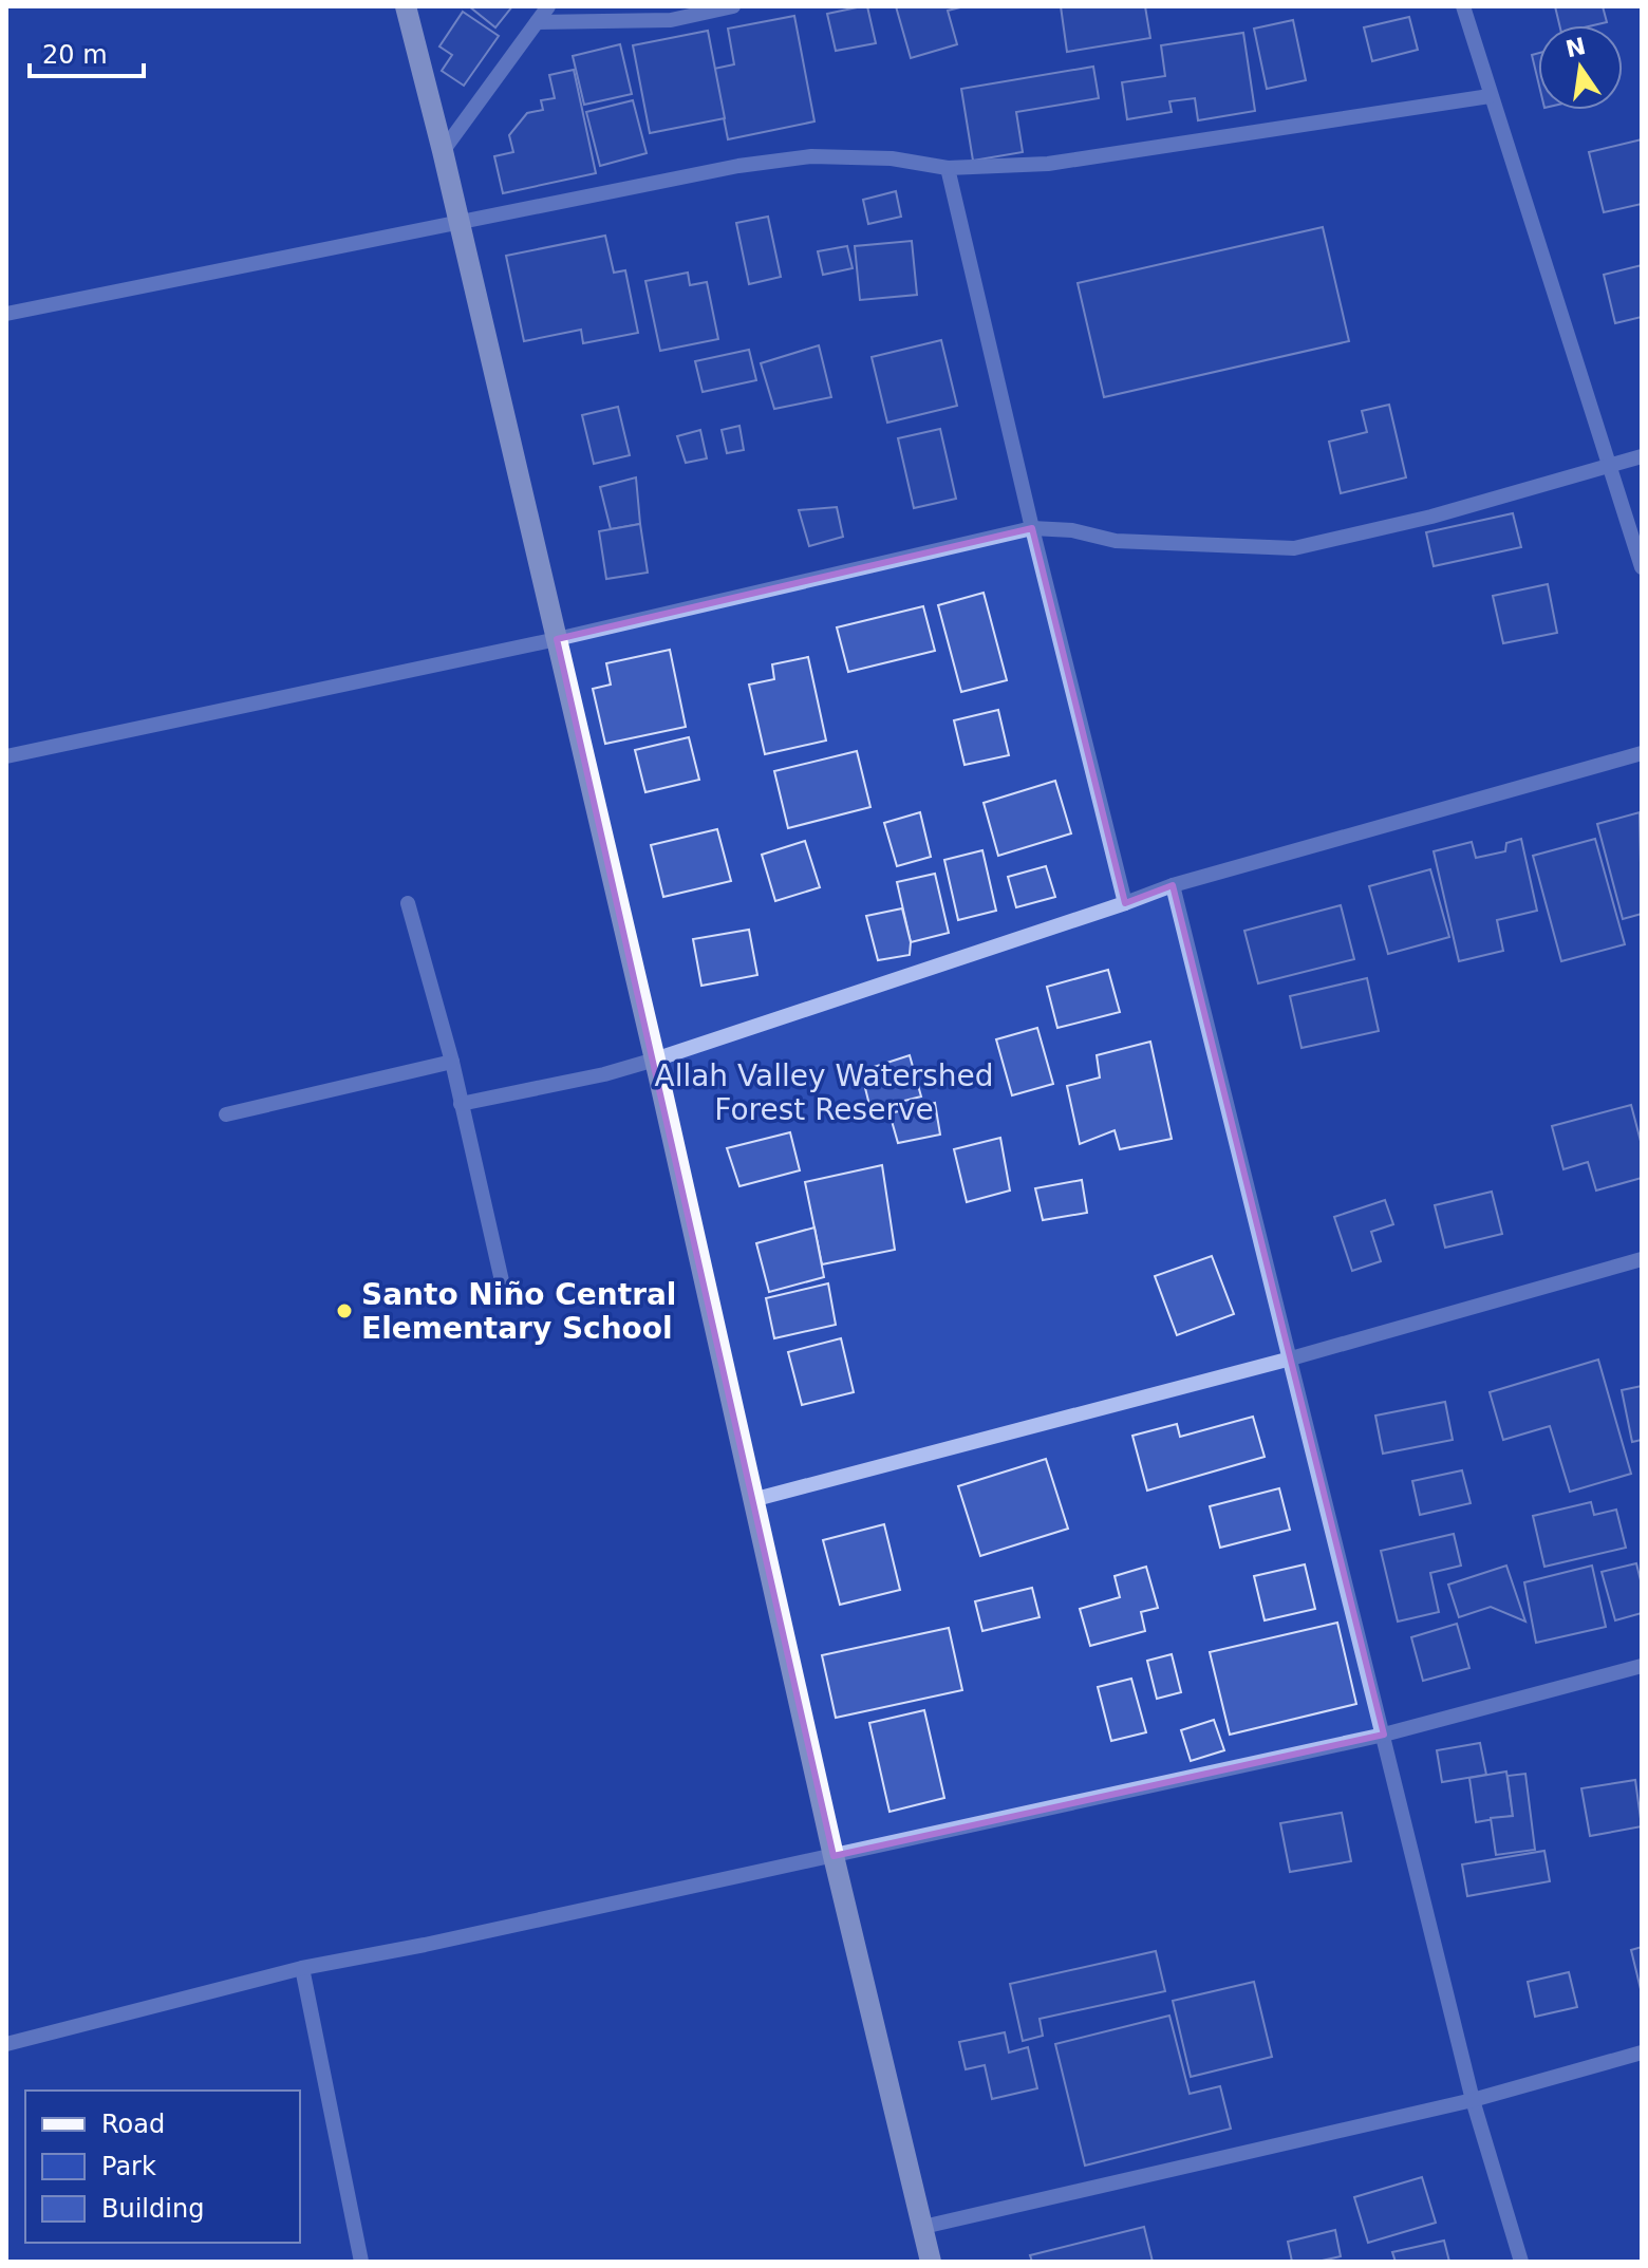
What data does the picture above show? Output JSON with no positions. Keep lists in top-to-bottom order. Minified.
{"parks":["Allah Valley Watershed Forest Reserve"],"places":["Santo Niño Central Elementary School"],"legend":["Road","Park","Building"],"scale_bar":"20 m","north":"top"}
